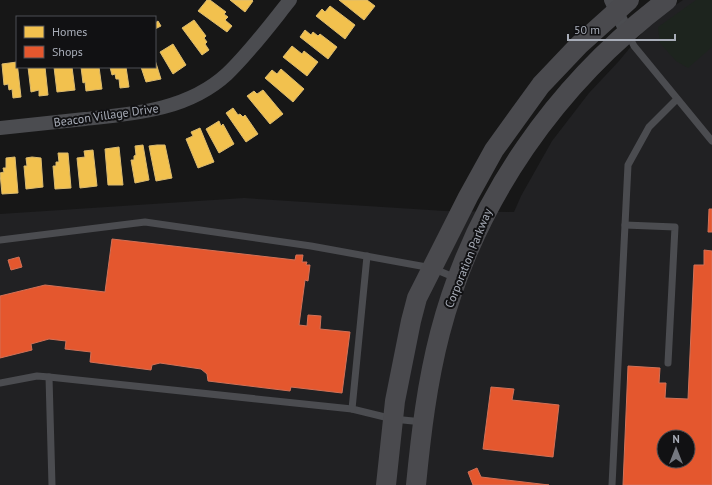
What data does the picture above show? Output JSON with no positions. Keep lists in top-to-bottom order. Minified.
{"streets":{"main road":["Corporation Parkway"],"street":["Beacon Village Drive"]},"legend":["Homes","Shops"],"scale_bar":"50 m","north":"top"}
